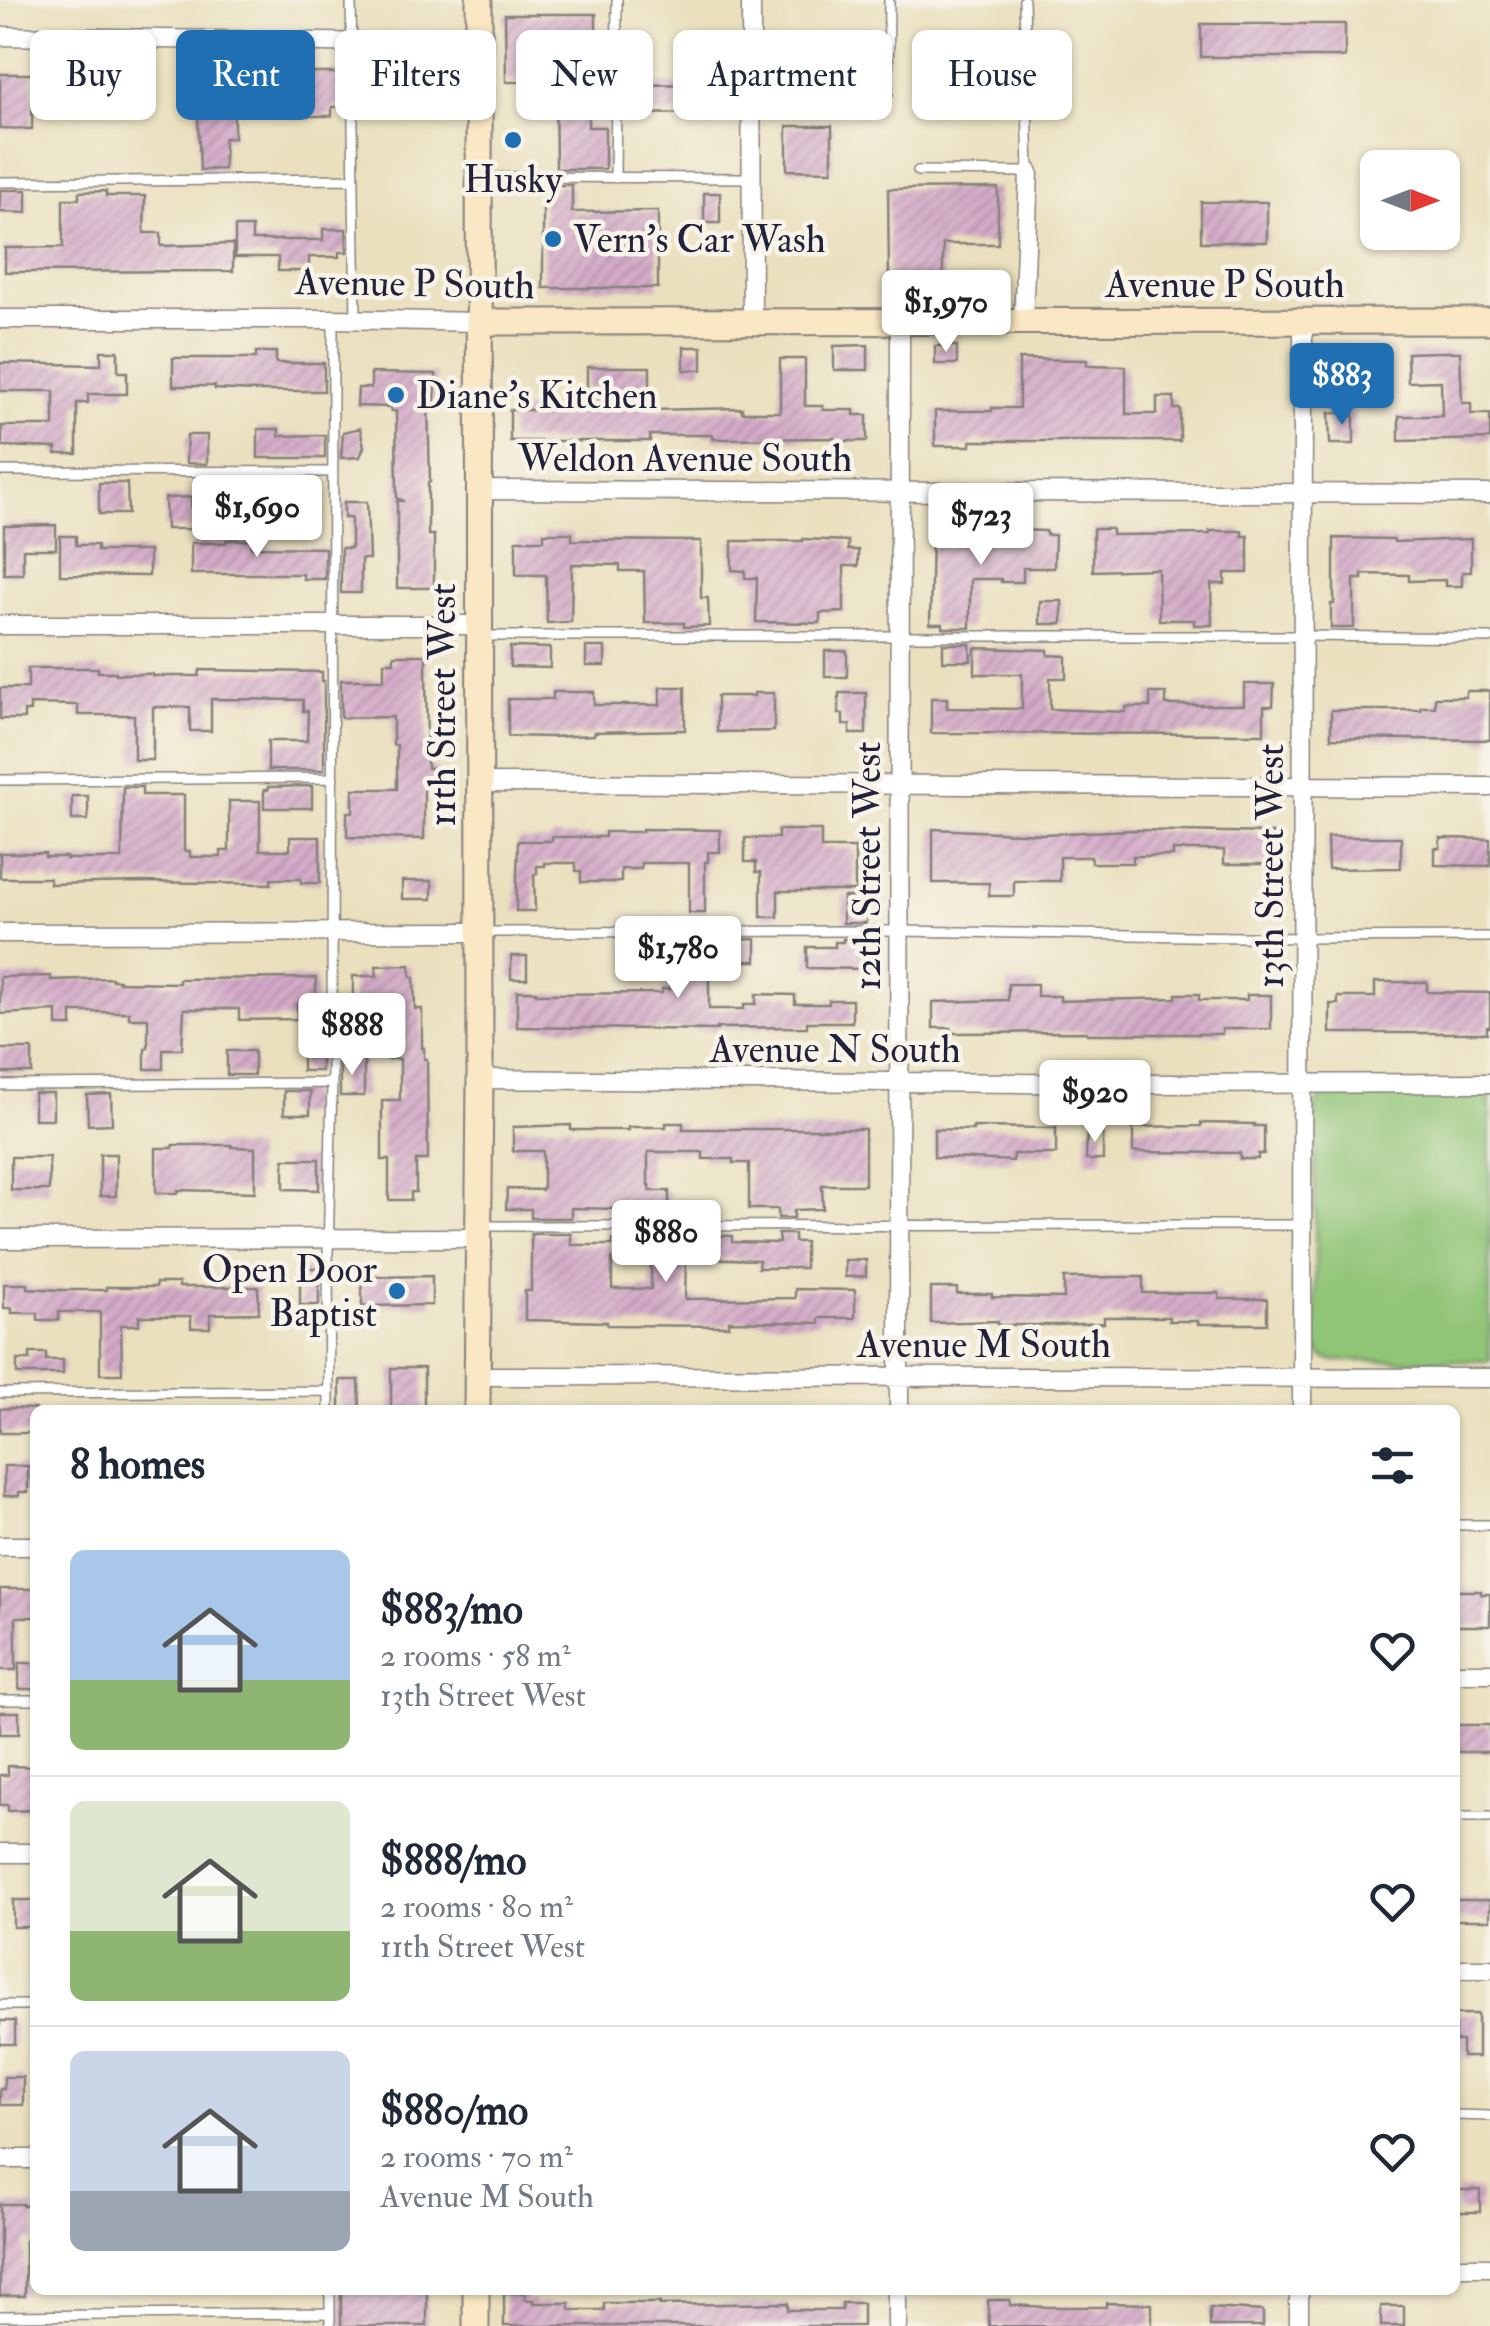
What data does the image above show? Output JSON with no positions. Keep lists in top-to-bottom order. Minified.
{"streets":{"main road":["Avenue P South","11th Street West"],"street":["Weldon Avenue South","12th Street West","13th Street West","Avenue N South","Avenue M South"]},"crossings":[["Avenue P South","11th Street West"],["Avenue P South","12th Street West"],["Avenue P South","13th Street West"],["Weldon Avenue South","11th Street West"],["Weldon Avenue South","12th Street West"],["Weldon Avenue South","13th Street West"],["11th Street West","Avenue N South"],["11th Street West","Avenue M South"],["12th Street West","Avenue N South"],["12th Street West","Avenue M South"],["13th Street West","Avenue N South"],["13th Street West","Avenue M South"]],"places":["Husky","Vern's Car Wash","Diane's Kitchen","Open Door Baptist"],"north":"right","page":{"chip":["Buy","Rent","Filters","New","Apartment","House"],"price":["$1,970","$883","$1,690","$723","$1,780","$888","$920","$880"],"heading":"8 homes","list":[{"name":"$883/mo","note":"2 rooms · 58 m² · 13th Street West"},{"name":"$888/mo","note":"2 rooms · 80 m² · 11th Street West"},{"name":"$880/mo","note":"2 rooms · 70 m² · Avenue M South"}]}}
